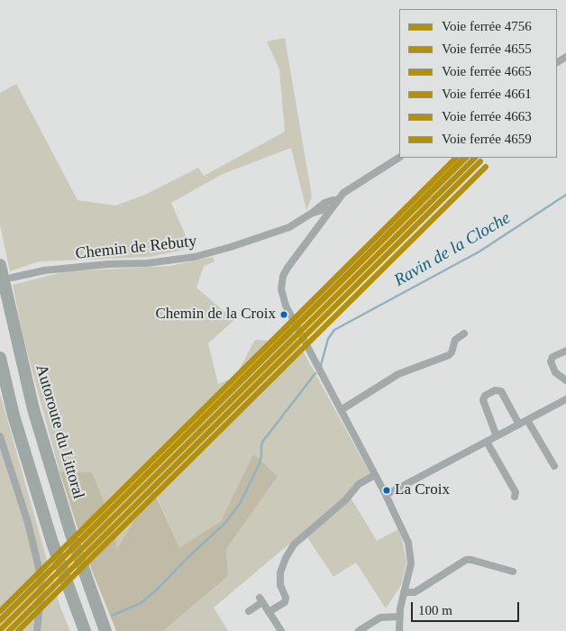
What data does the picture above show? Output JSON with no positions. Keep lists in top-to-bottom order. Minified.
{"streets":{"highway":["Autoroute du Littoral"],"street":["Chemin de Rebuty"]},"water":["Ravin de la Cloche"],"places":["Chemin de la Croix","La Croix"],"lines":["rail line 4756","rail line 4655","rail line 4661","rail line 4659","rail line 4665","rail line 4663"],"legend":["Voie ferrée 4756","Voie ferrée 4655","Voie ferrée 4665","Voie ferrée 4661","Voie ferrée 4663","Voie ferrée 4659"],"scale_bar":"100 m"}
